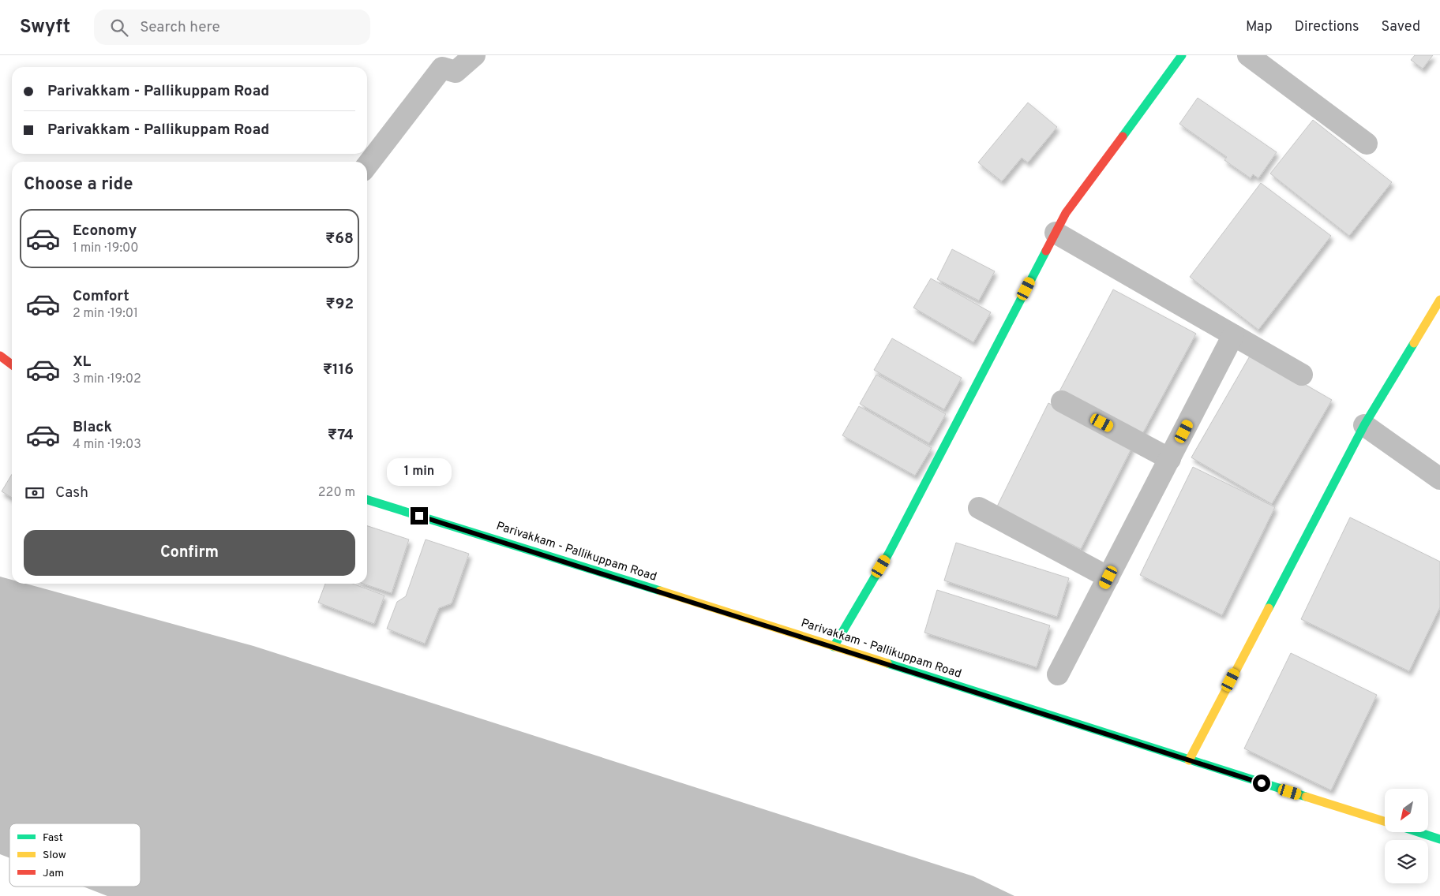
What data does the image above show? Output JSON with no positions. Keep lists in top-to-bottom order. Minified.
{"streets":{"street":["Parivakkam - Pallikuppam Road"]},"legend":["Fast","Slow","Jam"],"north":"bottom left","page":{"header":"Swyft","search":"Search here","nav":["Map","Directions","Saved"],"banner":["Parivakkam - Pallikuppam Road","Parivakkam - Pallikuppam Road"],"heading":"Choose a ride","list":[{"name":"Economy","note":"1 min · 19:00","value":"₹68"},{"name":"Comfort","note":"2 min · 19:01","value":"₹92"},{"name":"XL","note":"3 min · 19:02","value":"₹116"},{"name":"Black","note":"4 min · 19:03","value":"₹74"}],"bubble":"1 min","pay":["Cash","220 m"],"buttons":"Confirm"}}
